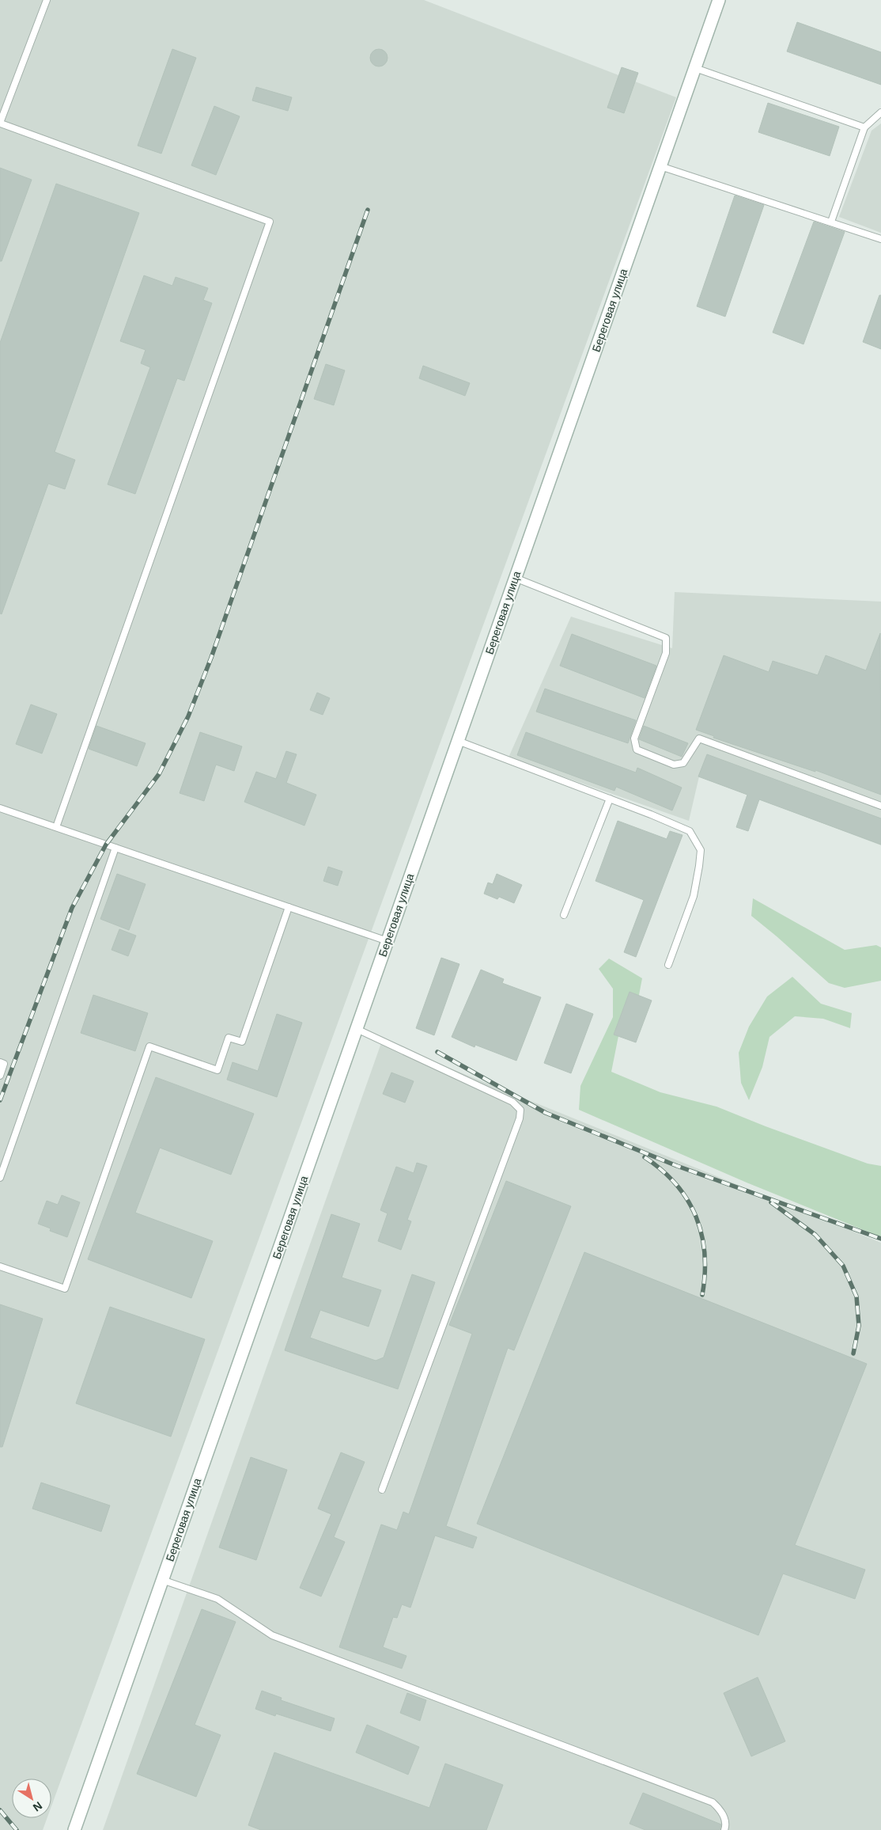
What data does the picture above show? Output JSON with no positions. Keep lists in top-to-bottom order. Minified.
{"streets":{"street":["Береговая улица"]},"north":"bottom right"}
